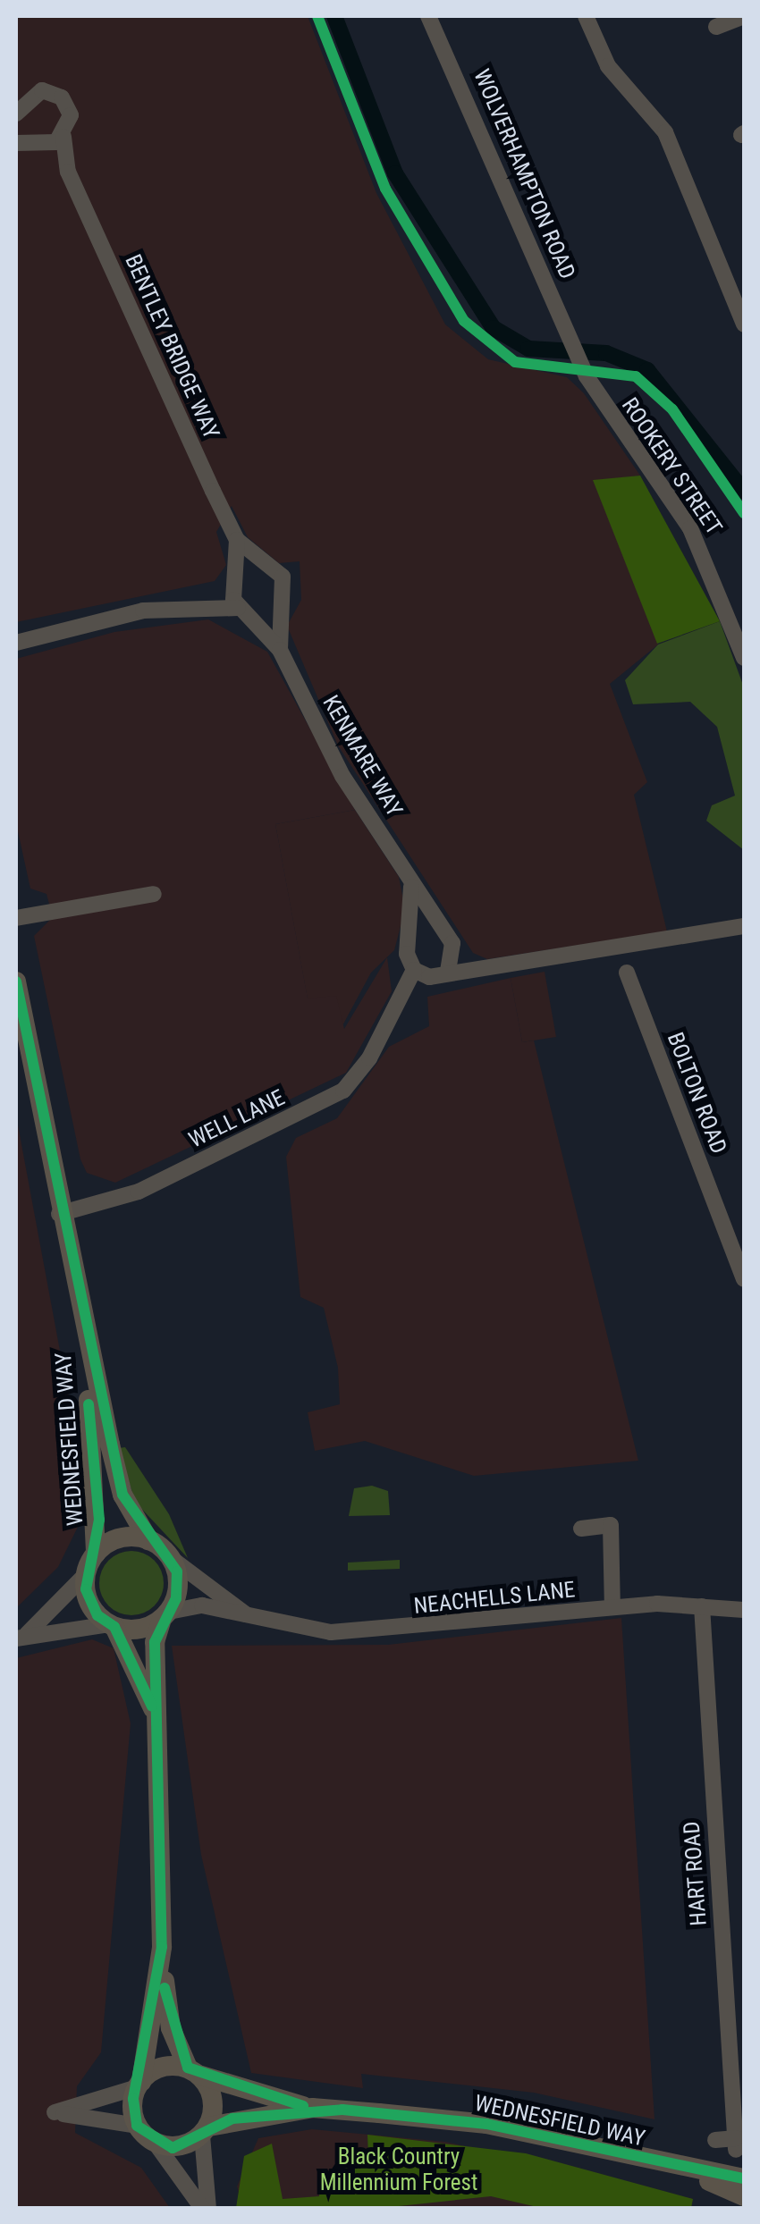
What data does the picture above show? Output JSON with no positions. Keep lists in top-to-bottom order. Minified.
{"streets":{"main road":["WEDNESFIELD WAY"],"street":["WOLVERHAMPTON ROAD","BENTLEY BRIDGE WAY","ROOKERY STREET","KENMARE WAY","BOLTON ROAD","WELL LANE","NEACHELLS LANE","HART ROAD"]},"crossings":[["WOLVERHAMPTON ROAD","ROOKERY STREET"],["WELL LANE","WEDNESFIELD WAY"],["WEDNESFIELD WAY","NEACHELLS LANE"],["NEACHELLS LANE","HART ROAD"]],"parks":["Black Country Millennium Forest"]}
